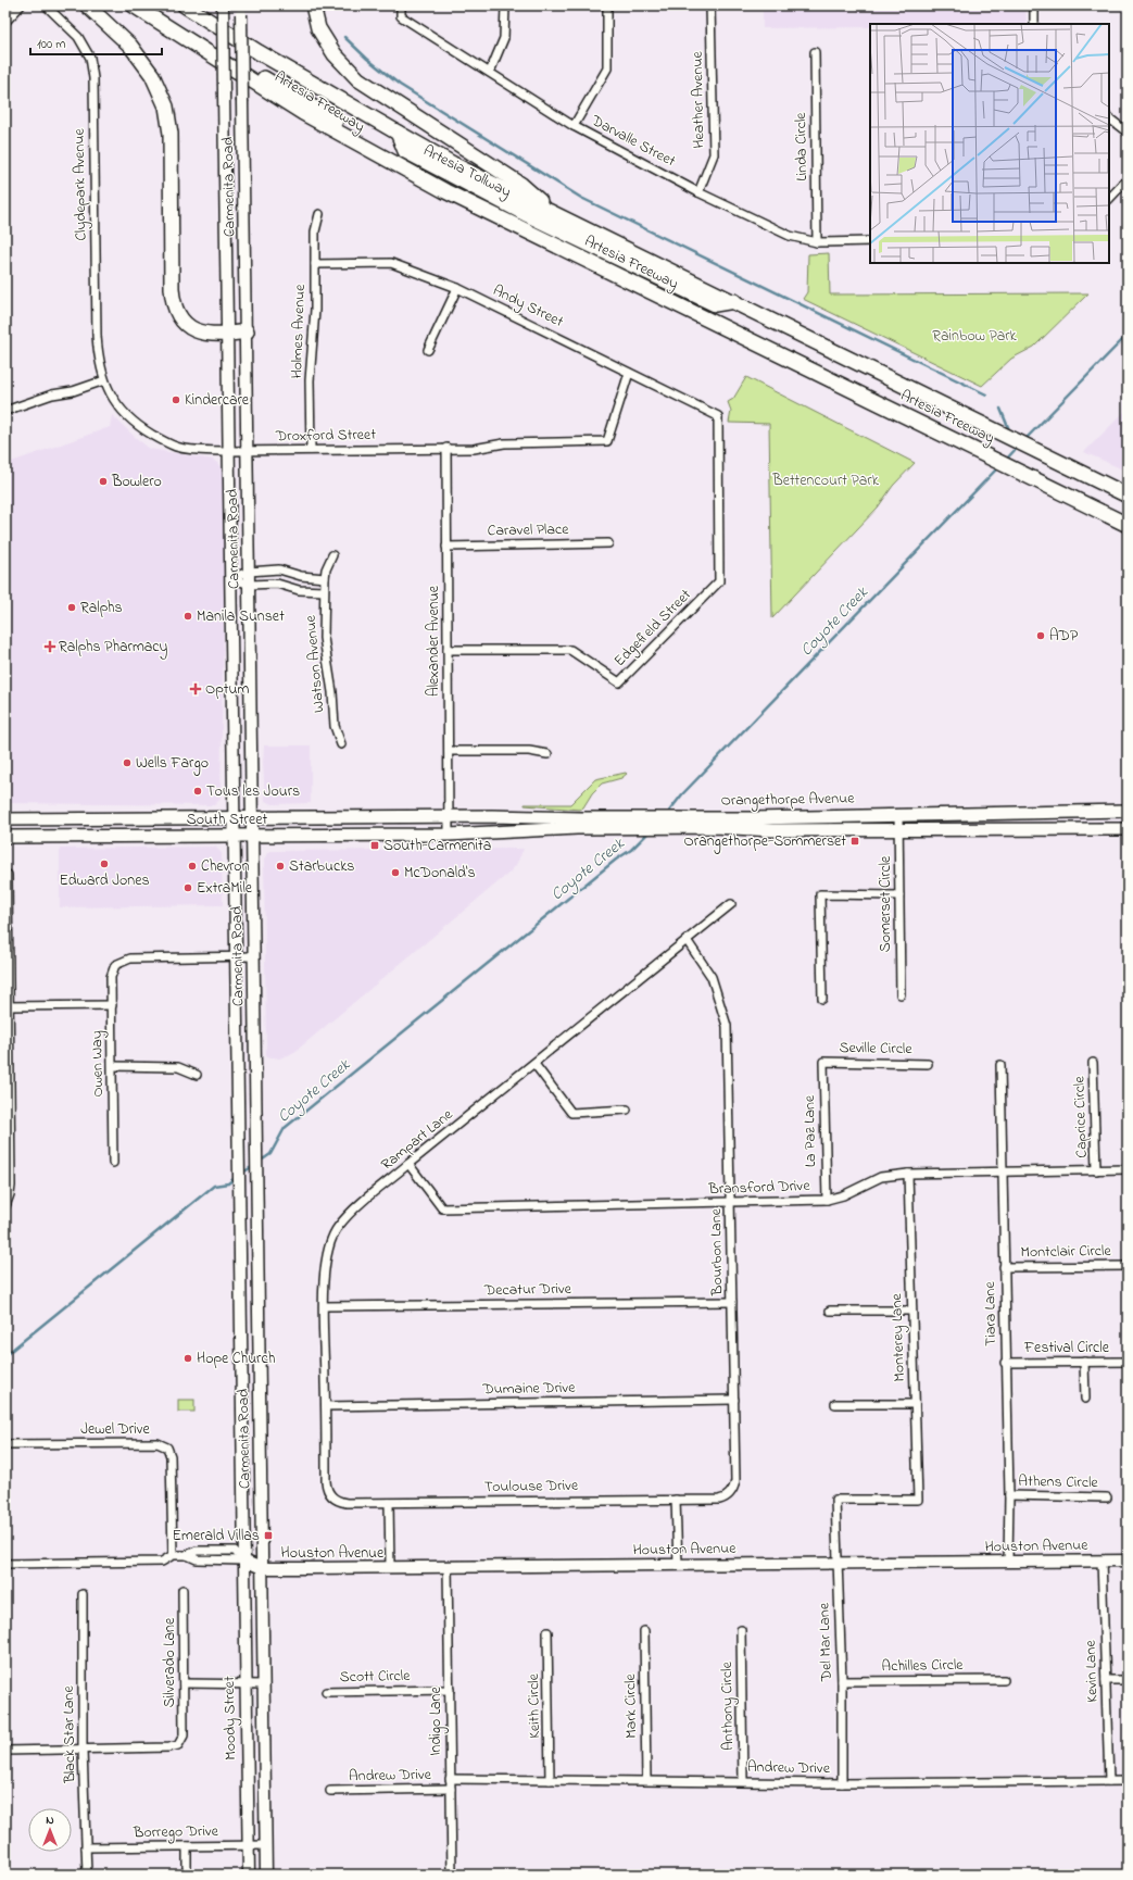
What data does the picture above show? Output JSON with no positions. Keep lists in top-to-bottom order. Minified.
{"streets":{"highway":["Artesia Freeway","Artesia Tollway"],"main road":["Carmenita Road","Orangethorpe Avenue","South Street","Houston Avenue","Moody Street"],"street":["Heather Avenue","Darvalle Street","Linda Circle","Clydepark Avenue","Andy Street","Holmes Avenue","Droxford Street","Caravel Place","Edgefield Street","Alexander Avenue","Watson Avenue","Somerset Circle","Seville Circle","Owen Way","Caprice Circle","La Paz Lane","Rampart Lane","Bransford Drive","Bourbon Lane","Montclair Circle","Decatur Drive","Tiara Lane","Monterey Lane","Festival Circle","Dumaine Drive","Jewel Drive","Athens Circle","Toulouse Drive","Del Mar Lane","Silverado Lane","Achilles Circle","Kevin Lane","Scott Circle","Keith Circle","Mark Circle","Anthony Circle","Indigo Lane","Black Star Lane","Andrew Drive","Borrego Drive"]},"crossings":[["Heather Avenue","Darvalle Street"],["Artesia Freeway","Artesia Tollway"],["Darvalle Street","Linda Circle"],["Clydepark Avenue","Droxford Street"],["Carmenita Road","Droxford Street"],["Carmenita Road","South Street"],["Carmenita Road","Owen Way"],["Carmenita Road","Houston Avenue"],["Carmenita Road","Moody Street"],["Andy Street","Holmes Avenue"],["Andy Street","Droxford Street"],["Andy Street","Edgefield Street"],["Holmes Avenue","Droxford Street"],["Droxford Street","Alexander Avenue"],["Caravel Place","Alexander Avenue"],["Edgefield Street","Alexander Avenue"],["Alexander Avenue","Orangethorpe Avenue"],["Alexander Avenue","South Street"],["Orangethorpe Avenue","South Street"],["Orangethorpe Avenue","Somerset Circle"],["Seville Circle","La Paz Lane"],["Caprice Circle","Bransford Drive"],["La Paz Lane","Bransford Drive"],["Rampart Lane","Bransford Drive"],["Rampart Lane","Bourbon Lane"],["Rampart Lane","Decatur Drive"],["Rampart Lane","Dumaine Drive"],["Rampart Lane","Toulouse Drive"],["Bransford Drive","Bourbon Lane"],["Bransford Drive","Tiara Lane"],["Bransford Drive","Monterey Lane"],["Bourbon Lane","Decatur Drive"],["Bourbon Lane","Dumaine Drive"],["Bourbon Lane","Toulouse Drive"],["Montclair Circle","Tiara Lane"],["Tiara Lane","Festival Circle"],["Tiara Lane","Athens Circle"],["Tiara Lane","Houston Avenue"],["Monterey Lane","Del Mar Lane"],["Houston Avenue","Del Mar Lane"],["Houston Avenue","Kevin Lane"],["Houston Avenue","Moody Street"],["Houston Avenue","Indigo Lane"],["Del Mar Lane","Achilles Circle"],["Del Mar Lane","Andrew Drive"],["Silverado Lane","Black Star Lane"],["Kevin Lane","Andrew Drive"],["Scott Circle","Indigo Lane"],["Keith Circle","Andrew Drive"],["Mark Circle","Andrew Drive"],["Anthony Circle","Andrew Drive"],["Moody Street","Borrego Drive"],["Indigo Lane","Andrew Drive"],["Black Star Lane","Borrego Drive"]],"water":["Coyote Creek"],"parks":["Rainbow Park","Bettencourt Park"],"places":{"other":["Kindercare","Bowlero","Ralphs","Manila Sunset","ADP","Wells Fargo","Tous les Jours","Edward Jones","Chevron","Starbucks","McDonald's","ExtraMile","Hope Church"],"health":["Ralphs Pharmacy","Optum"],"transit":["Orangethorpe-Sommerset","South-Carmenita","Emerald Villas"]},"scale_bar":"100 m","north":"top"}
